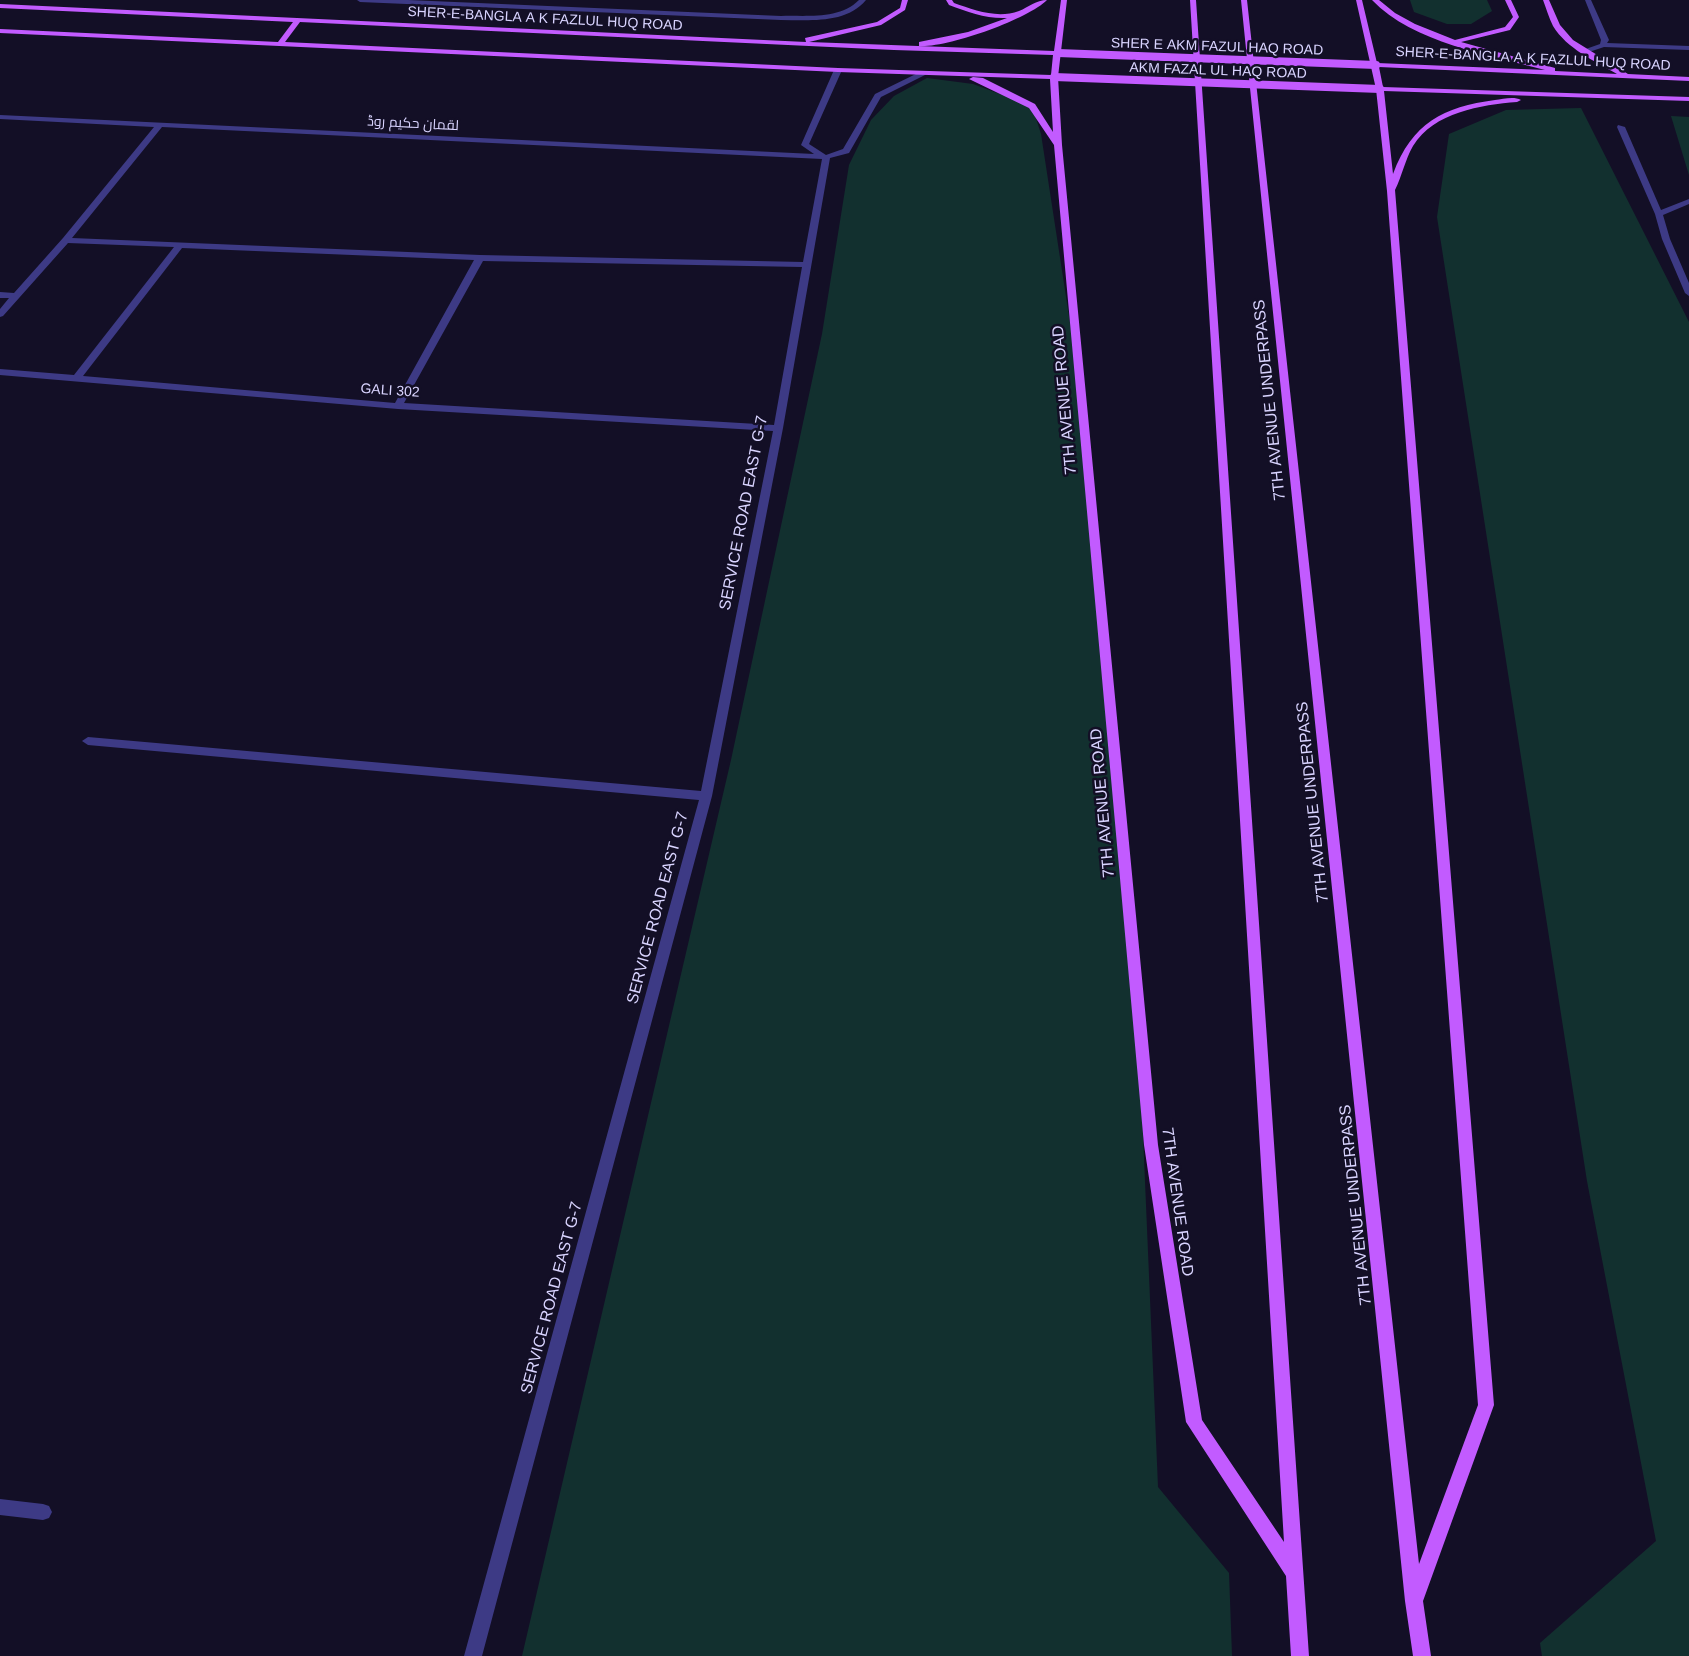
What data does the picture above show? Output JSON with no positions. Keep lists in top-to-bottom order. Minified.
{"streets":{"main road":["SHER-E-BANGLA A K FAZLUL HUQ ROAD","SHER E AKM FAZUL HAQ ROAD","AKM FAZAL UL HAQ ROAD","7TH AVENUE ROAD","7TH AVENUE UNDERPASS"],"street":["لقمان حکیم روڈ","GALI 302","SERVICE ROAD EAST G-7"]},"crossings":[["SHER-E-BANGLA A K FAZLUL HUQ ROAD","SHER E AKM FAZUL HAQ ROAD"],["SHER-E-BANGLA A K FAZLUL HUQ ROAD","AKM FAZAL UL HAQ ROAD"],["SHER-E-BANGLA A K FAZLUL HUQ ROAD","7TH AVENUE ROAD"],["SHER E AKM FAZUL HAQ ROAD","7TH AVENUE ROAD"],["AKM FAZAL UL HAQ ROAD","7TH AVENUE ROAD"],["لقمان حکیم روڈ","SERVICE ROAD EAST G-7"],["GALI 302","SERVICE ROAD EAST G-7"]]}
